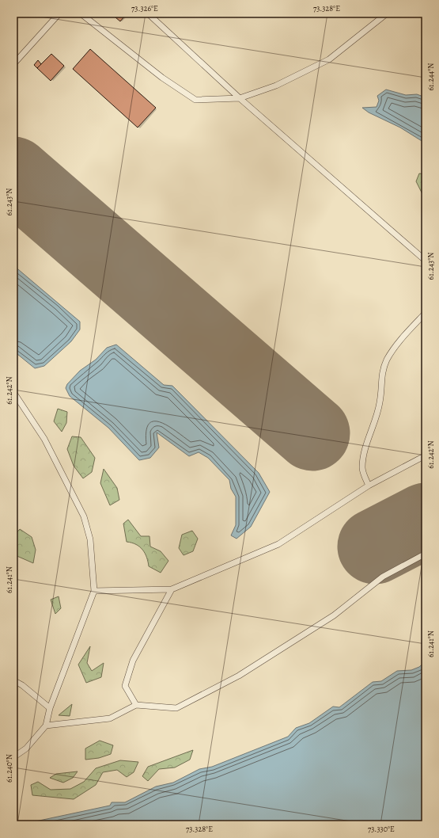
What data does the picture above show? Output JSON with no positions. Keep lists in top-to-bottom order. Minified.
{"coordinates":["73.326°E","73.328°E","61.244°N","61.243°N","61.242°N","61.241°N","61.240°N","73.330°E"]}
